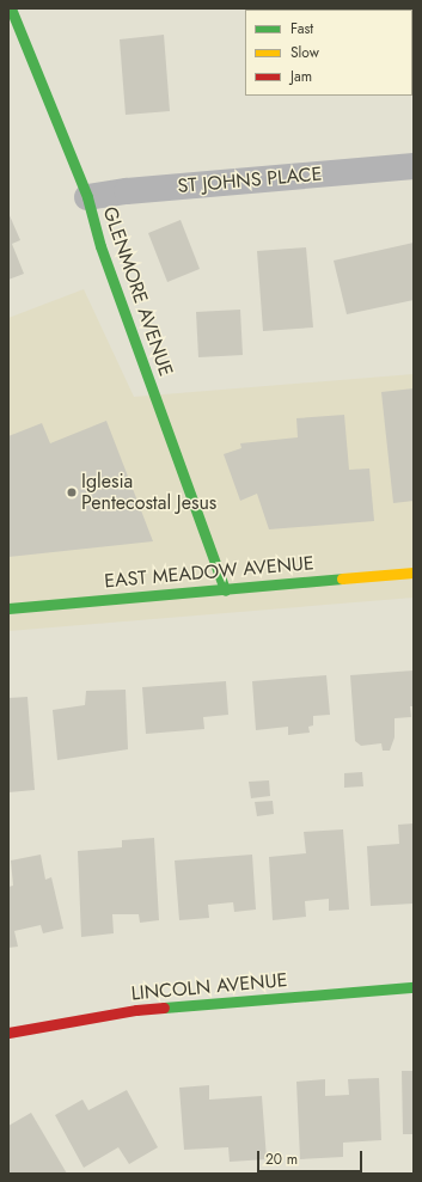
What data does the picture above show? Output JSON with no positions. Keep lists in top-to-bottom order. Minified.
{"streets":{"street":["ST JOHNS PLACE","GLENMORE AVENUE","EAST MEADOW AVENUE","LINCOLN AVENUE"]},"crossings":[["ST JOHNS PLACE","GLENMORE AVENUE"],["GLENMORE AVENUE","EAST MEADOW AVENUE"]],"places":["Iglesia Pentecostal Jesus"],"legend":["Fast","Slow","Jam"],"scale_bar":"20 m"}
